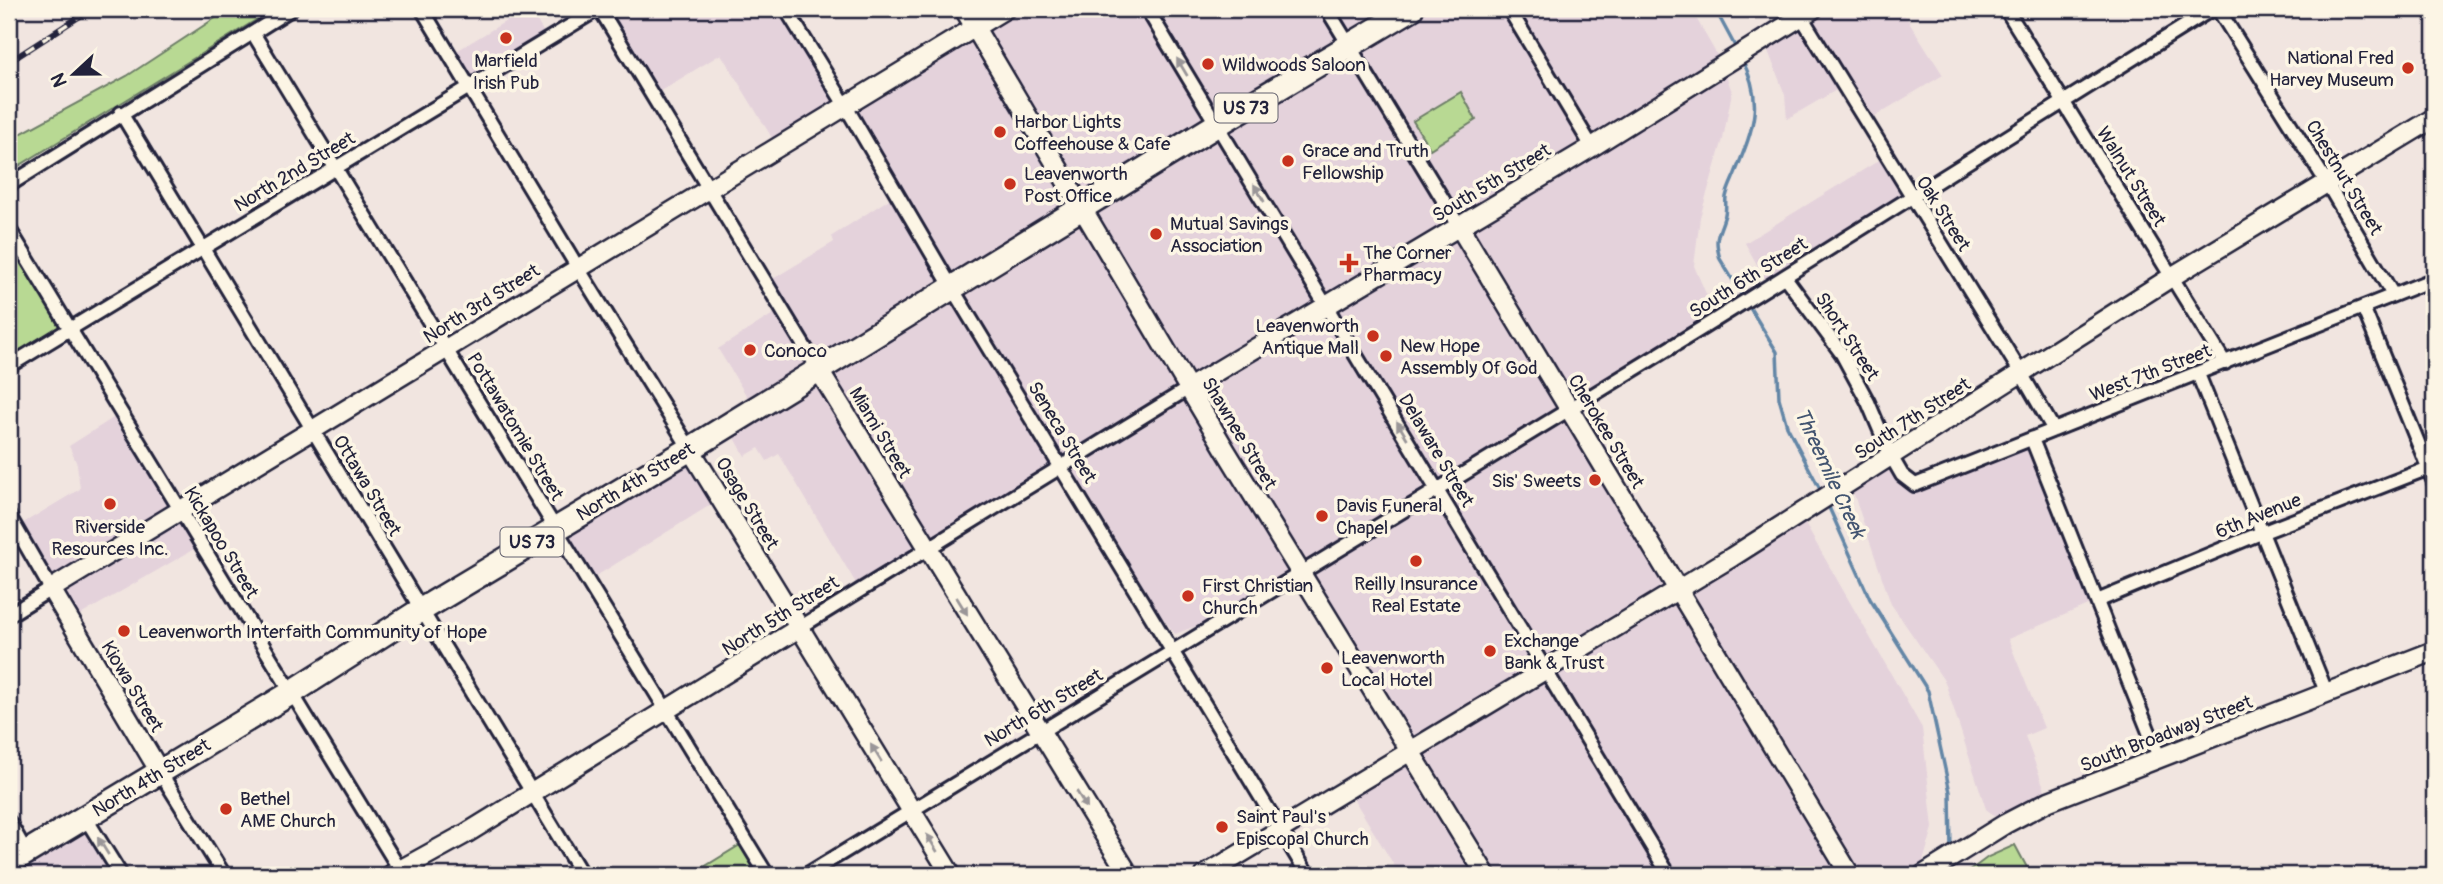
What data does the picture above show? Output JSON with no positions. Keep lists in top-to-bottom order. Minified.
{"streets":{"highway":["US 73","North 4th Street"],"street":["North 2nd Street","Walnut Street","Chestnut Street","South 5th Street","Oak Street","South 6th Street","North 3rd Street","Short Street","West 7th Street","South 7th Street","Pottawatomie Street","Cherokee Street","Miami Street","Seneca Street","Shawnee Street","Delaware Street","Ottawa Street","Osage Street","6th Avenue","Kickapoo Street","North 5th Street","Kiowa Street","North 6th Street","South Broadway Street"]},"crossings":[["US 73","Cherokee Street"],["US 73","Shawnee Street"],["US 73","Delaware Street"],["US 73","North 4th Street"],["North 2nd Street","Pottawatomie Street"],["North 2nd Street","Miami Street"],["North 2nd Street","Ottawa Street"],["North 2nd Street","Osage Street"],["North 2nd Street","Kickapoo Street"],["Walnut Street","South 6th Street"],["Walnut Street","West 7th Street"],["Walnut Street","South 7th Street"],["Chestnut Street","West 7th Street"],["Chestnut Street","South 7th Street"],["South 5th Street","Oak Street"],["South 5th Street","Cherokee Street"],["South 5th Street","Shawnee Street"],["South 5th Street","Delaware Street"],["South 5th Street","North 5th Street"],["Oak Street","South 6th Street"],["Oak Street","West 7th Street"],["Oak Street","South 7th Street"],["South 6th Street","Short Street"],["South 6th Street","Cherokee Street"],["South 6th Street","Shawnee Street"],["South 6th Street","Delaware Street"],["South 6th Street","North 6th Street"],["North 3rd Street","Pottawatomie Street"],["North 3rd Street","Miami Street"],["North 3rd Street","Seneca Street"],["North 3rd Street","Shawnee Street"],["North 3rd Street","Ottawa Street"],["North 3rd Street","Osage Street"],["North 3rd Street","Kickapoo Street"],["North 3rd Street","Kiowa Street"],["Short Street","West 7th Street"],["Short Street","South 7th Street"],["West 7th Street","South 7th Street"],["South 7th Street","Cherokee Street"],["South 7th Street","Seneca Street"],["South 7th Street","Shawnee Street"],["South 7th Street","Delaware Street"],["Pottawatomie Street","North 4th Street"],["Pottawatomie Street","North 5th Street"],["Miami Street","North 4th Street"],["Miami Street","North 5th Street"],["Miami Street","North 6th Street"],["Seneca Street","North 4th Street"],["Seneca Street","North 5th Street"],["Seneca Street","North 6th Street"],["Shawnee Street","North 4th Street"],["Shawnee Street","North 5th Street"],["Shawnee Street","North 6th Street"],["North 4th Street","Ottawa Street"],["North 4th Street","Osage Street"],["North 4th Street","Kickapoo Street"],["North 4th Street","Kiowa Street"],["Ottawa Street","North 5th Street"],["Osage Street","North 5th Street"],["Osage Street","North 6th Street"],["Kickapoo Street","North 5th Street"]],"one_way":["Miami Street","Delaware Street"],"water":["Threemile Creek"],"places":{"other":["Marfield Irish Pub","Wildwoods Saloon","National Fred Harvey Museum","Harbor Lights Coffeehouse & Cafe","Grace and Truth Fellowship","Leavenworth Post Office","Mutual Savings Association","Leavenworth Antique Mall","Conoco","New Hope Assembly Of God","Sis' Sweets","Riverside Resources Inc.","Davis Funeral Chapel","Reilly Insurance Real Estate","First Christian Church","Leavenworth Interfaith Community of Hope","Exchange Bank & Trust","Leavenworth Local Hotel","Bethel AME Church","Saint Paul's Episcopal Church"],"health":["The Corner Pharmacy"]},"north":"left"}
